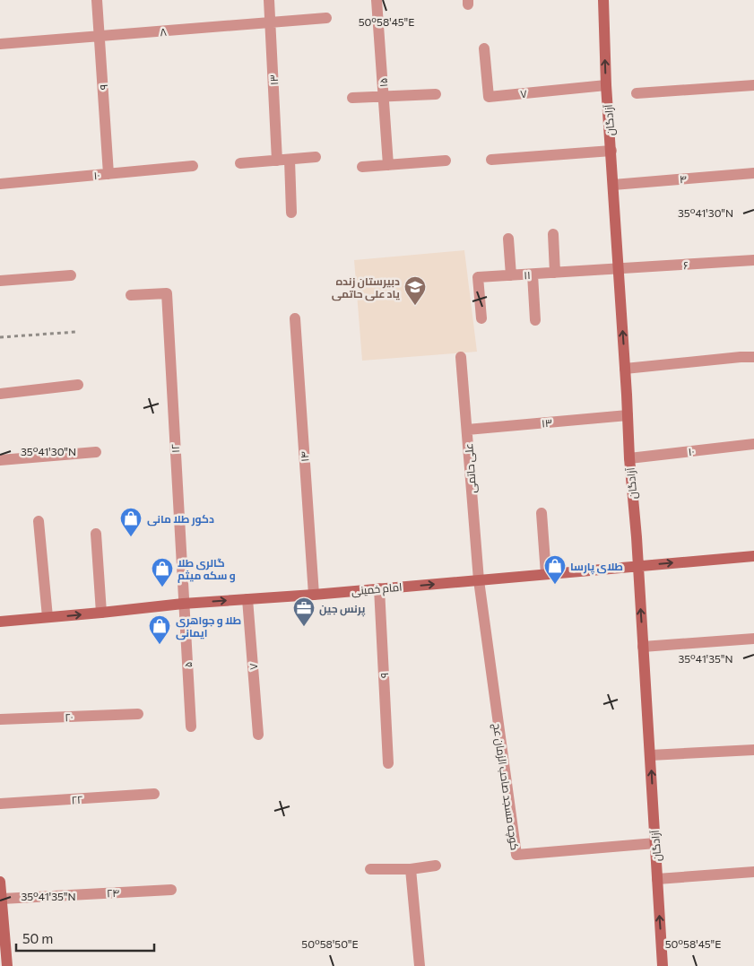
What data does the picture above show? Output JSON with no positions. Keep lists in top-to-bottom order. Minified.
{"streets":{"main road":["آزادگان","امام خمینی"],"street":["۸","۱۳","۱۵","۹","۷","۱۰","۴","۶","۱۱","۱۲","۱۴","علی حاتمی","۵","۲۰","کوچه مسجد صاحب الزمان عج","۲۲","۲۴"]},"crossings":[["۸","۱۳"],["۸","۹"],["۱۳","آزادگان"],["۱۳","علی حاتمی"],["۹","۱۰"],["۹","امام خمینی"],["۷","آزادگان"],["۷","امام خمینی"],["آزادگان","۱۰"],["آزادگان","۴"],["آزادگان","۶"],["آزادگان","۱۱"],["آزادگان","امام خمینی"],["آزادگان","کوچه مسجد صاحب الزمان عج"],["۶","۱۱"],["۱۲","امام خمینی"],["۱۲","۵"],["۱۴","امام خمینی"],["علی حاتمی","امام خمینی"],["علی حاتمی","کوچه مسجد صاحب الزمان عج"],["امام خمینی","۵"],["امام خمینی","کوچه مسجد صاحب الزمان عج"]],"one_way":["آزادگان","امام خمینی"],"places":{"school or university":["دبیرستان زنده یاد علی حاتمی"],"shop":["دکور طلا مانی","طلای پارسا","گالری طلا و سکه میثم","طلا و جواهری ایمانی"],"office":["پرنس جین"]},"scale_bar":"50 m","coordinates":["50°58'45\"E","35°41'30\"N","35°41'35\"N","50°58'50\"E"]}
